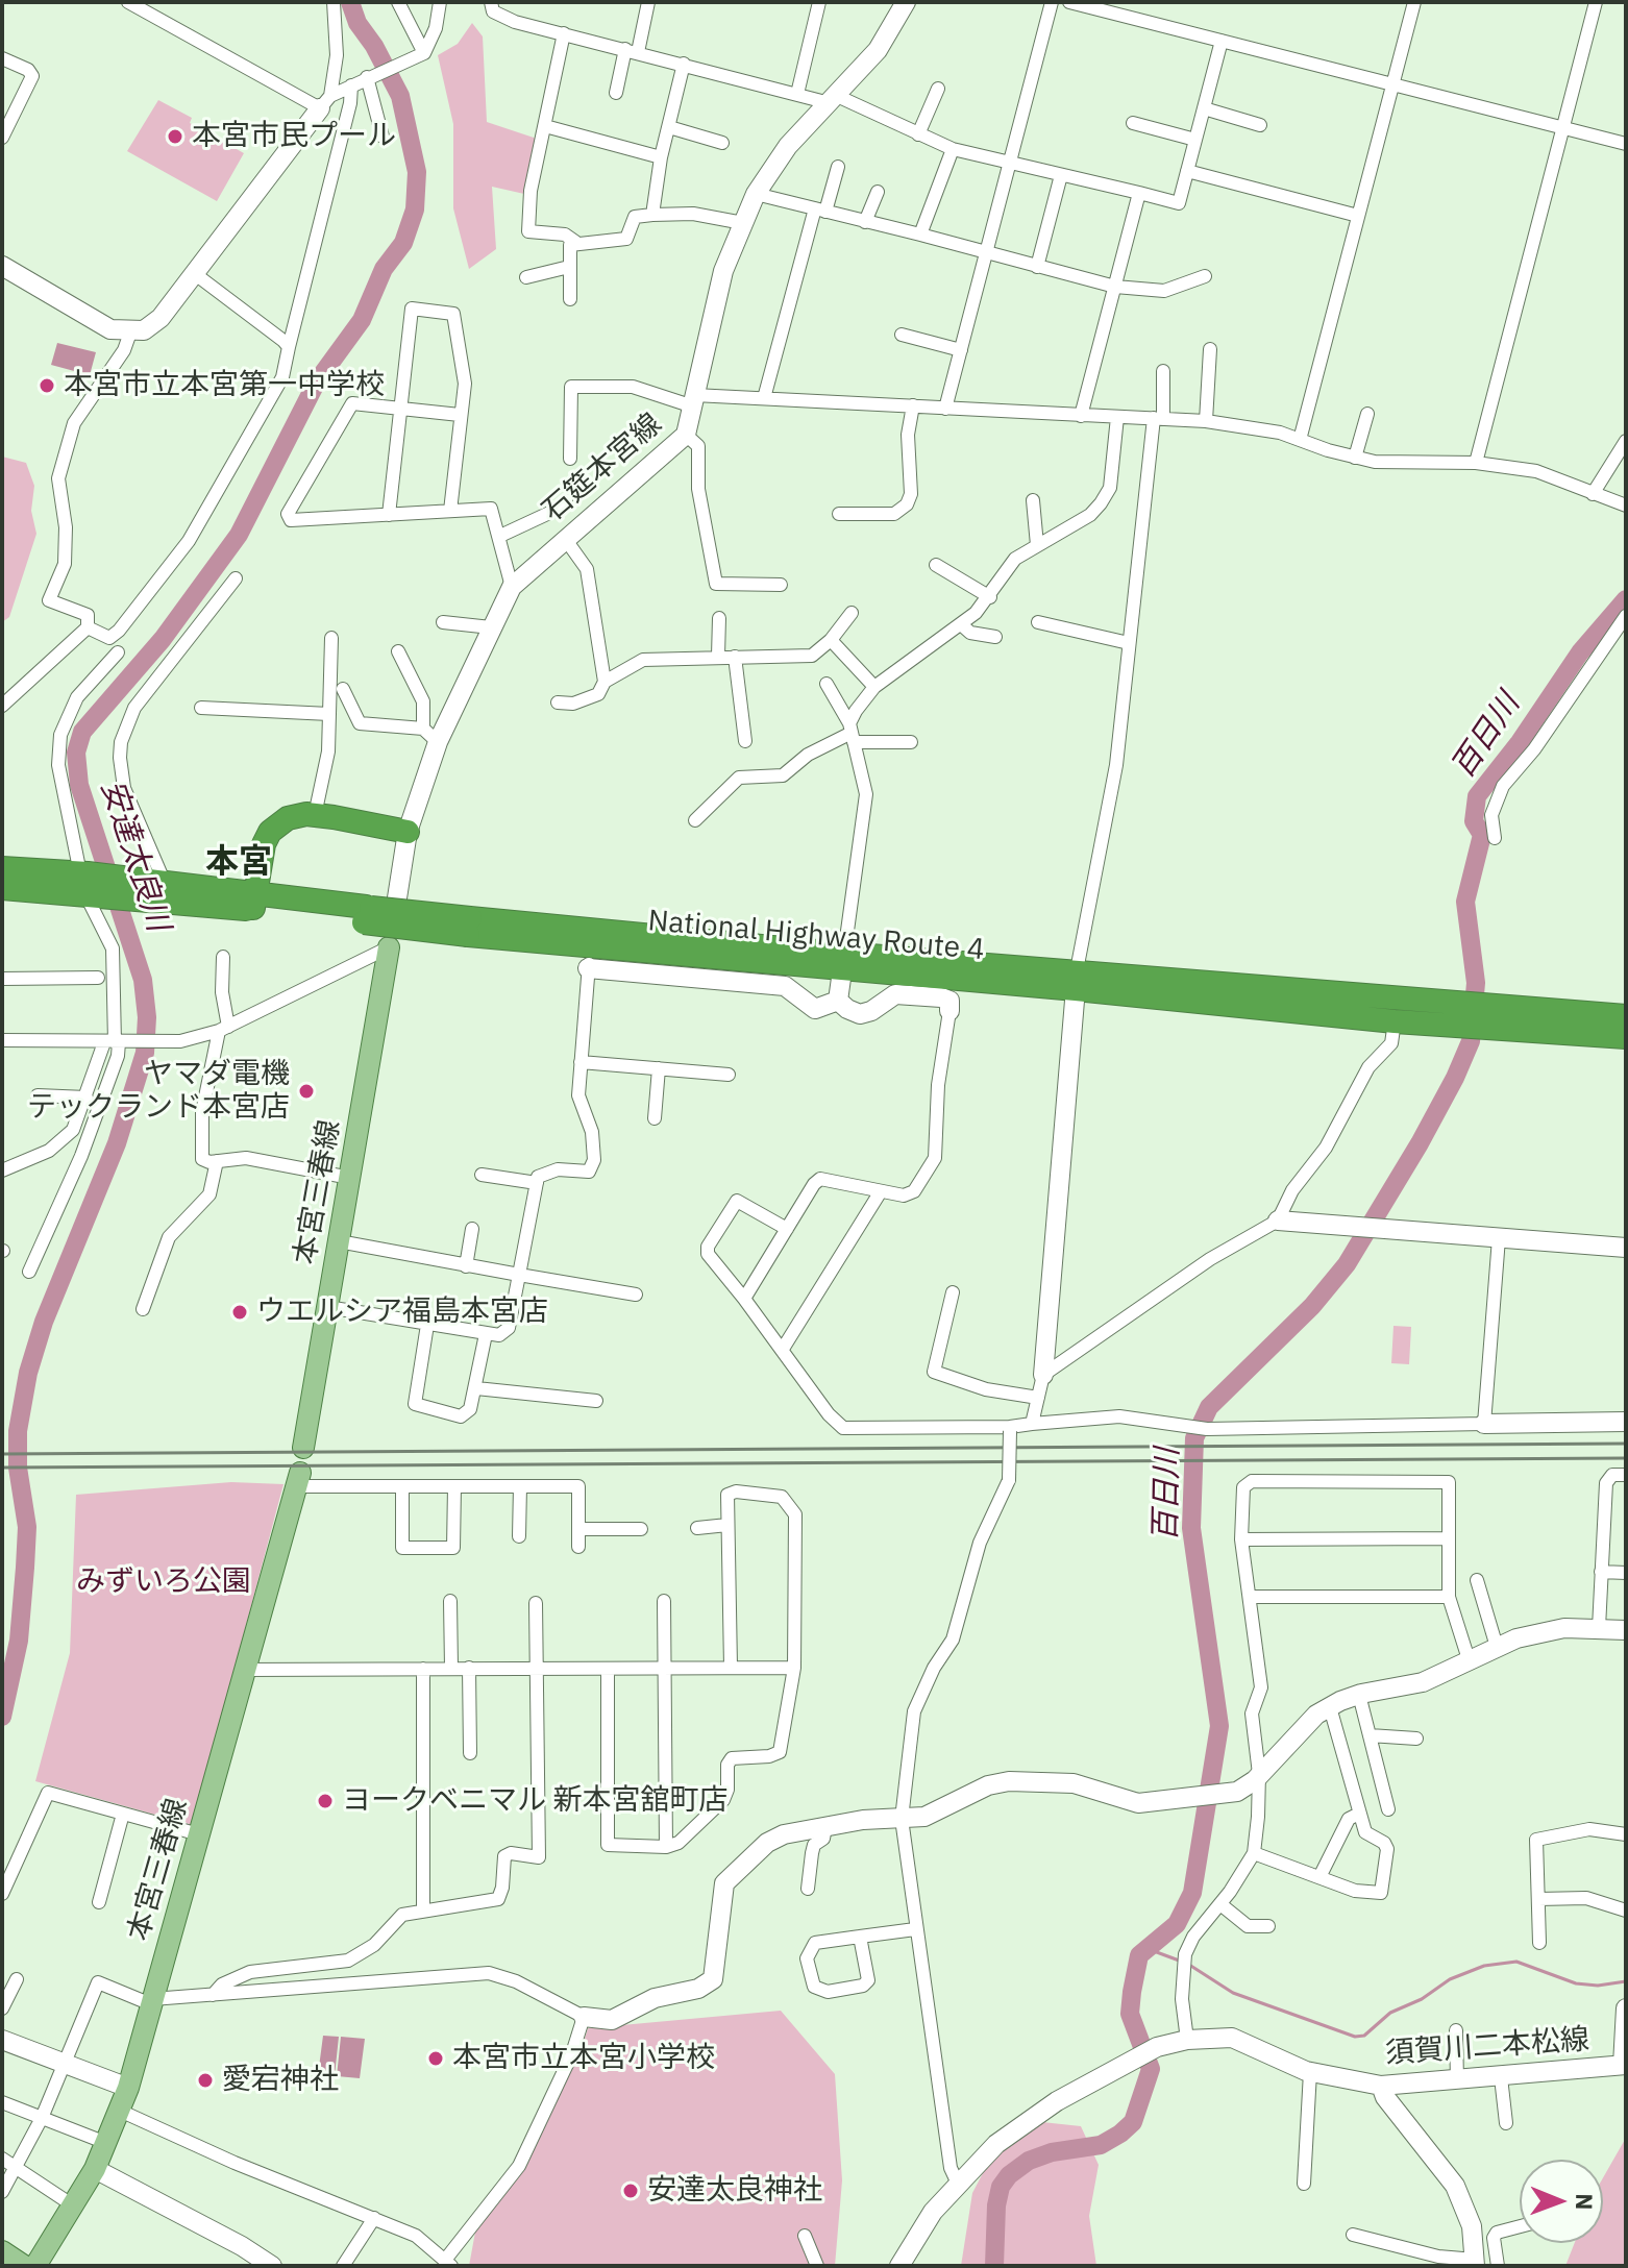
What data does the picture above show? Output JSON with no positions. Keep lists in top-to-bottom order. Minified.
{"streets":{"highway":["National Highway Route 4"],"main road":["本宮三春線"],"street":["石筵本宮線","須賀川二本松線"]},"crossings":[["石筵本宮線","本宮三春線"]],"districts":["本宮"],"water":["百日川","安達太良川"],"parks":["みずいろ公園"],"places":["本宮市民プール","本宮市立本宮第一中学校","ヤマダ電機 テックランド本宮店","ウエルシア福島本宮店","ヨークベニマル 新本宮舘町店","本宮市立本宮小学校","愛宕神社","安達太良神社"],"north":"right"}
